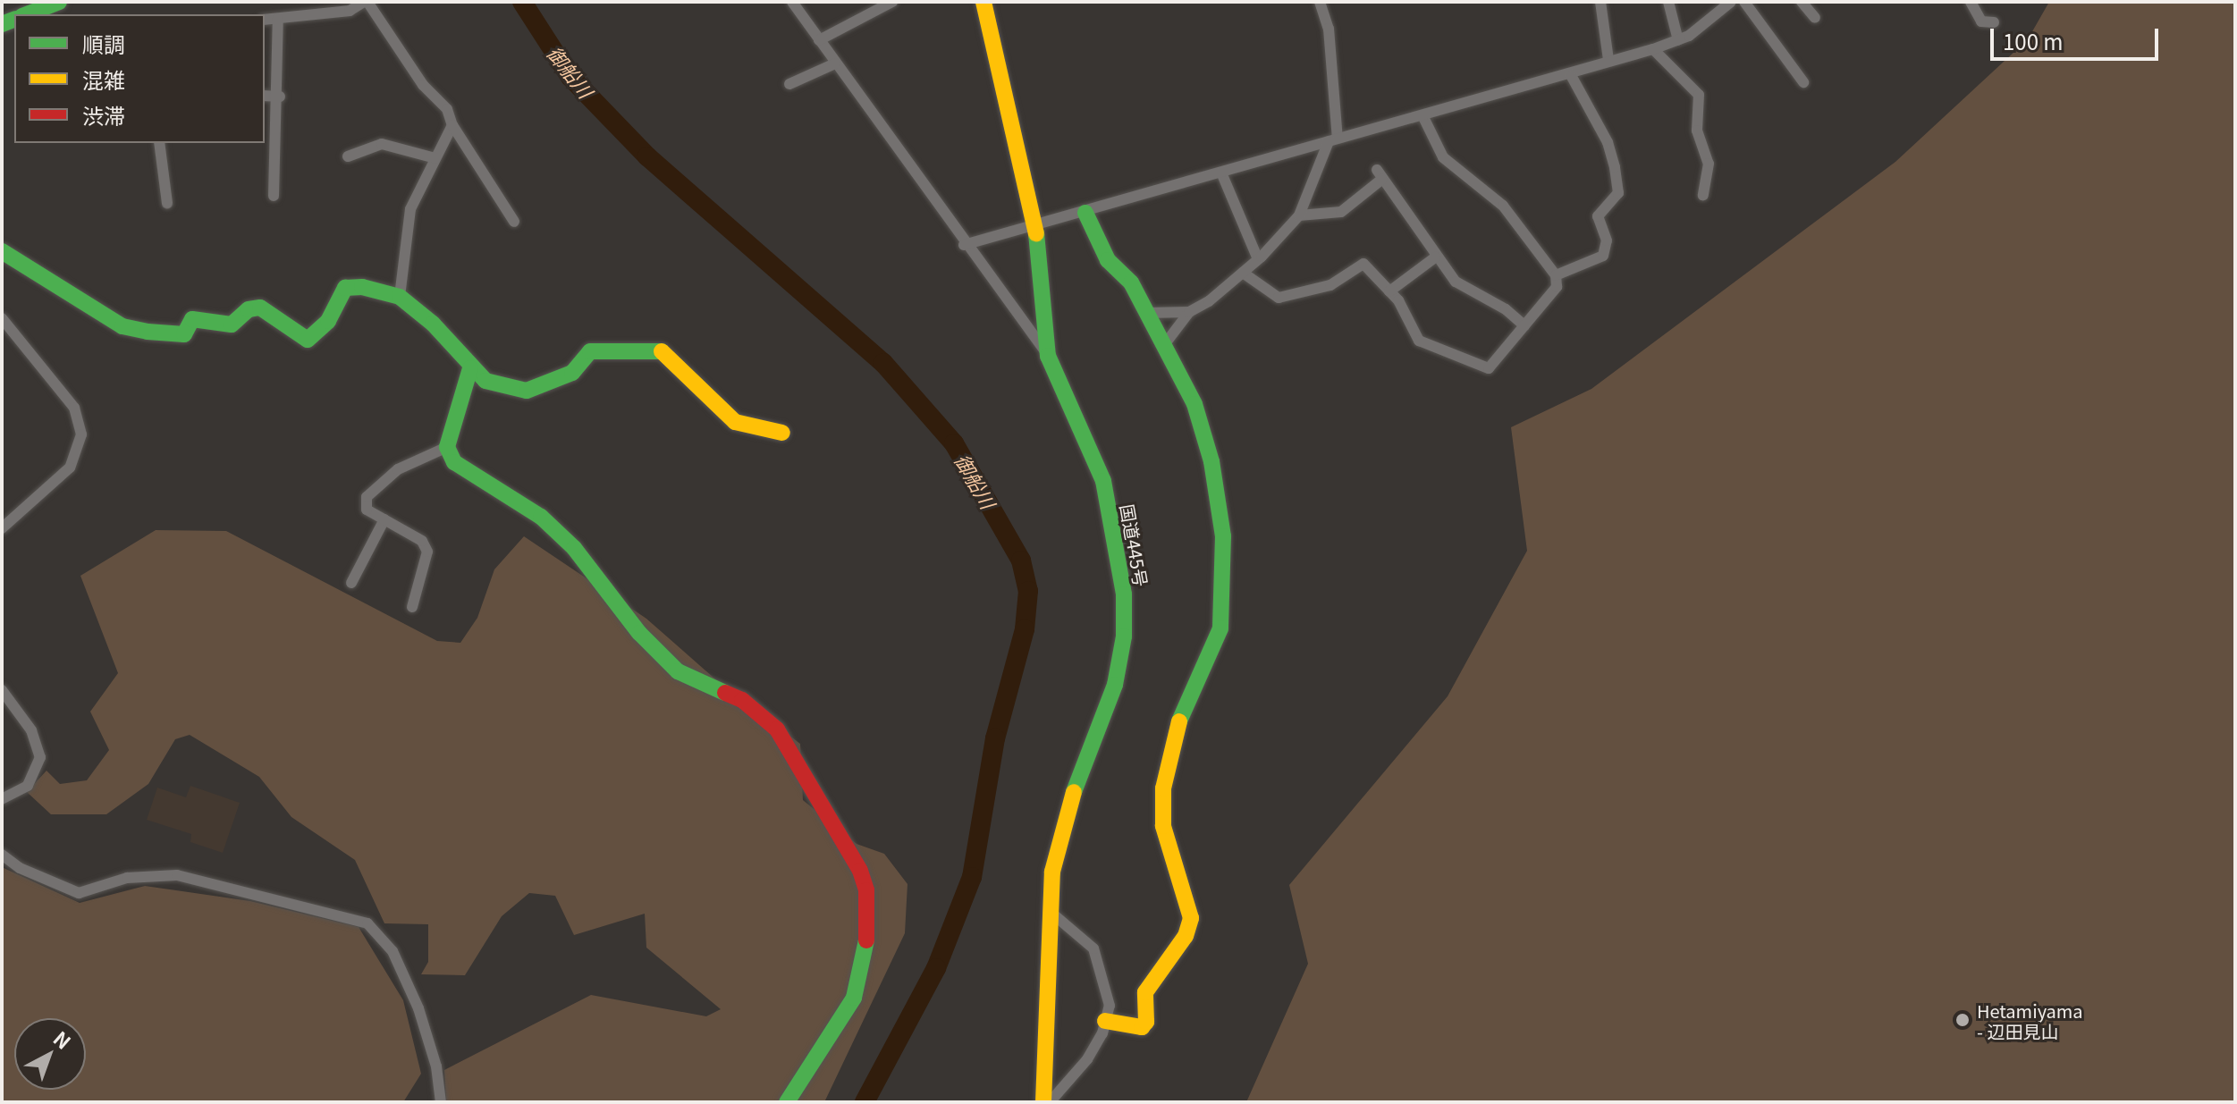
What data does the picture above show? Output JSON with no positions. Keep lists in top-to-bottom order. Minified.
{"streets":{"main road":["国道445号"]},"water":["御船川"],"places":["Hetamiyama - 辺田見山"],"legend":["順調","混雑","渋滞"],"scale_bar":"100 m","north":"top right"}
